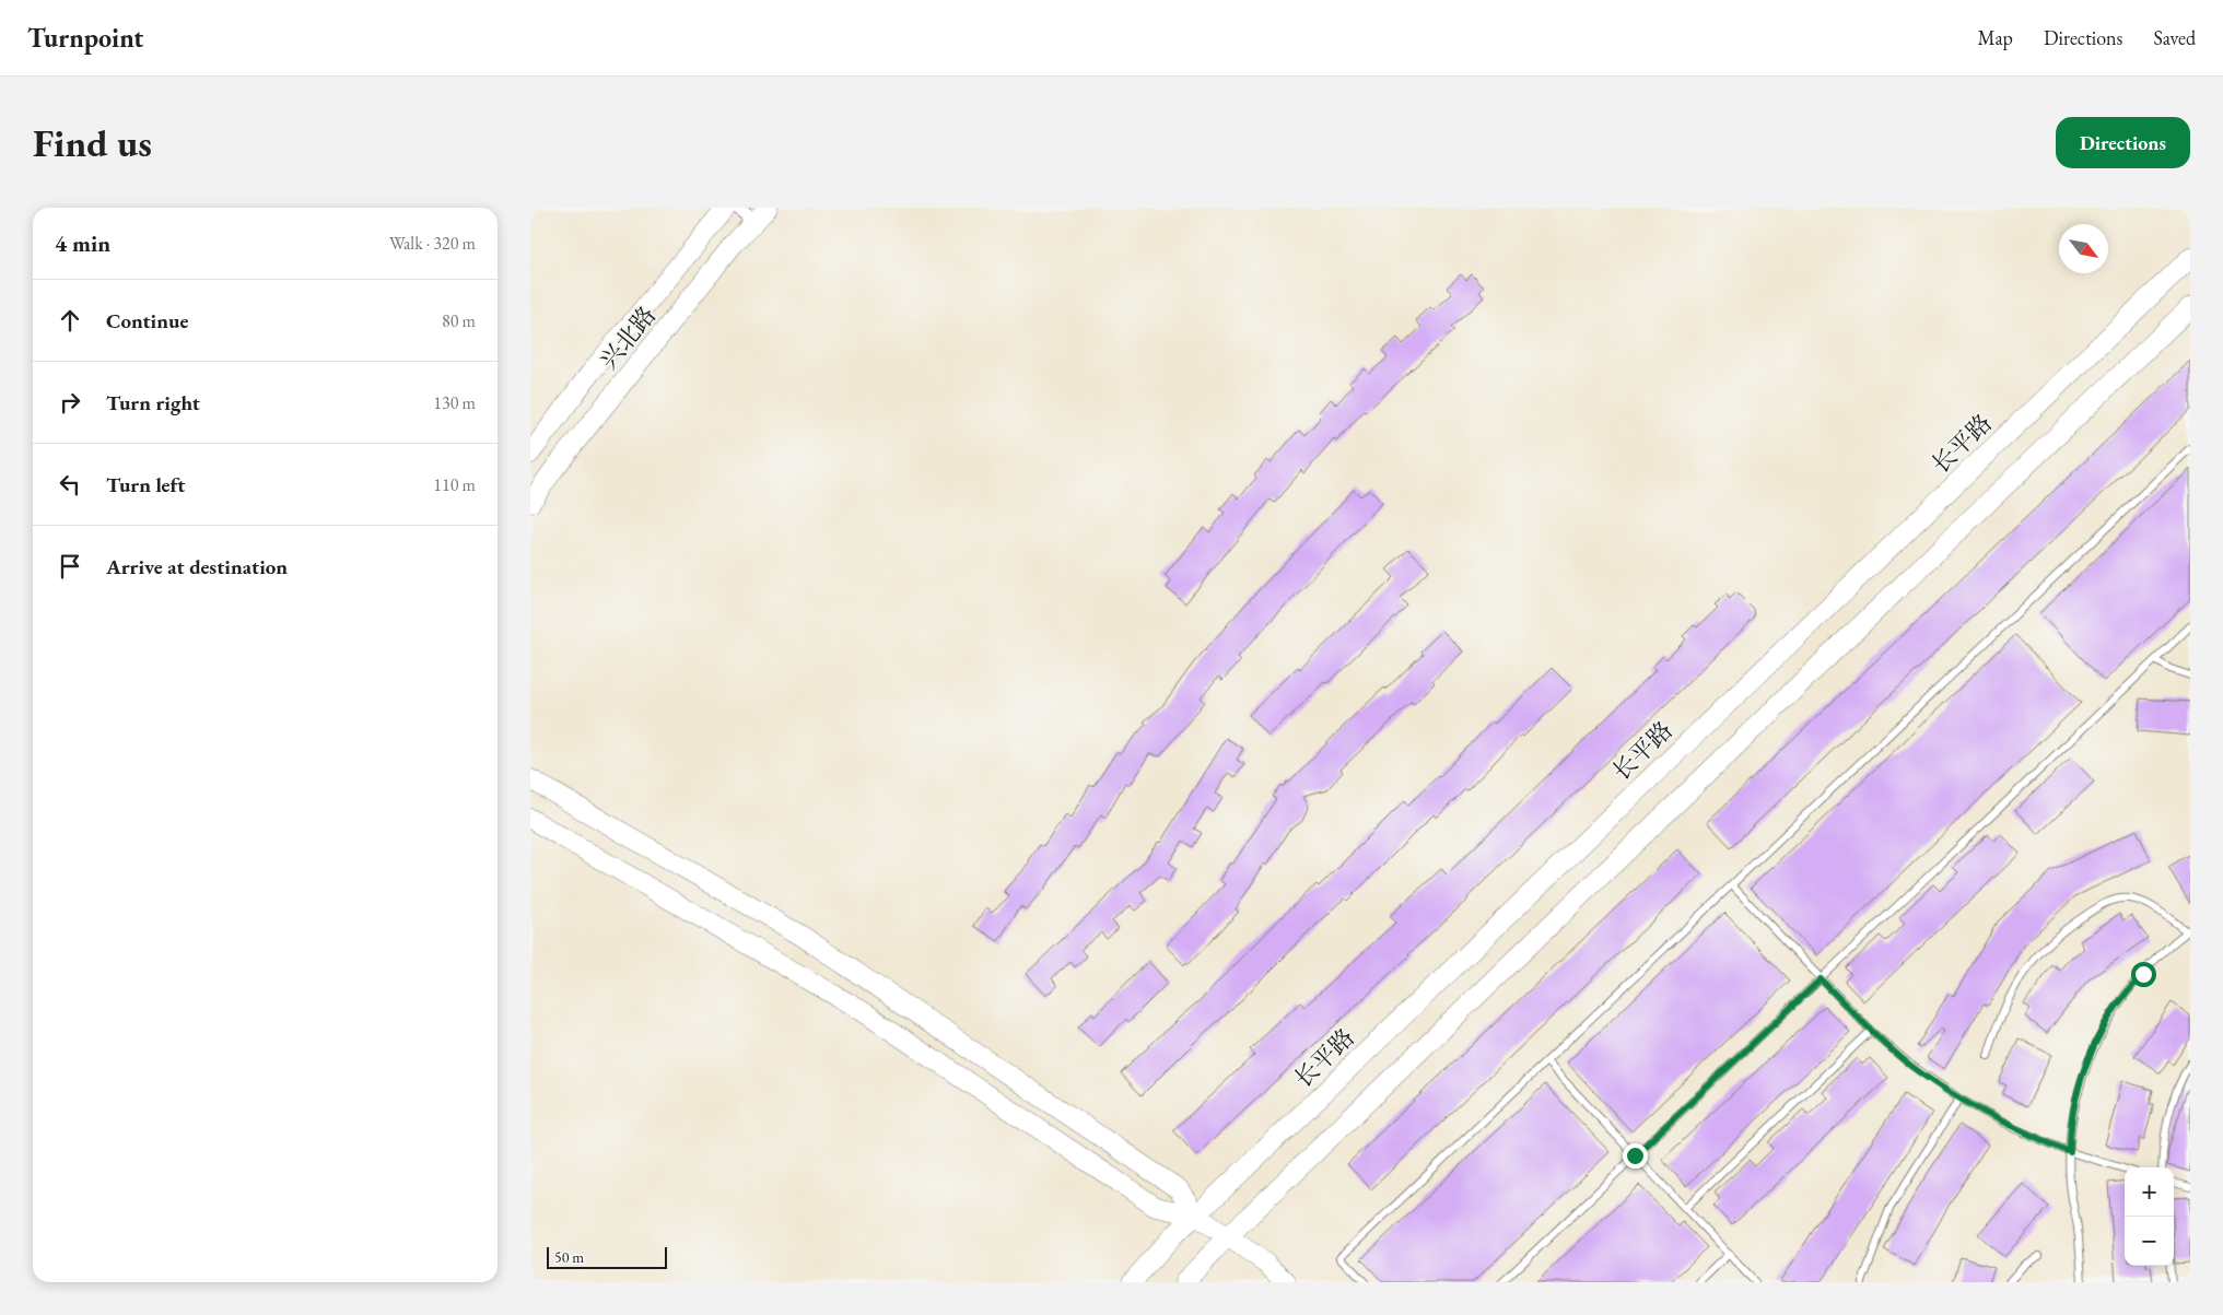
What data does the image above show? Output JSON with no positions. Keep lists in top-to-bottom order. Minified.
{"streets":{"street":["兴北路","长平路"]},"scale_bar":"50 m","north":"bottom right","page":{"header":"Turnpoint","nav":["Map","Directions","Saved"],"buttons":"Directions","title":"Find us","heading":["4 min","Walk · 320 m"],"list":[["Continue","80 m"],["Turn right","130 m"],["Turn left","110 m"],"Arrive at destination"],"map_buttons":["+","−"],"scale":"50 m"}}
